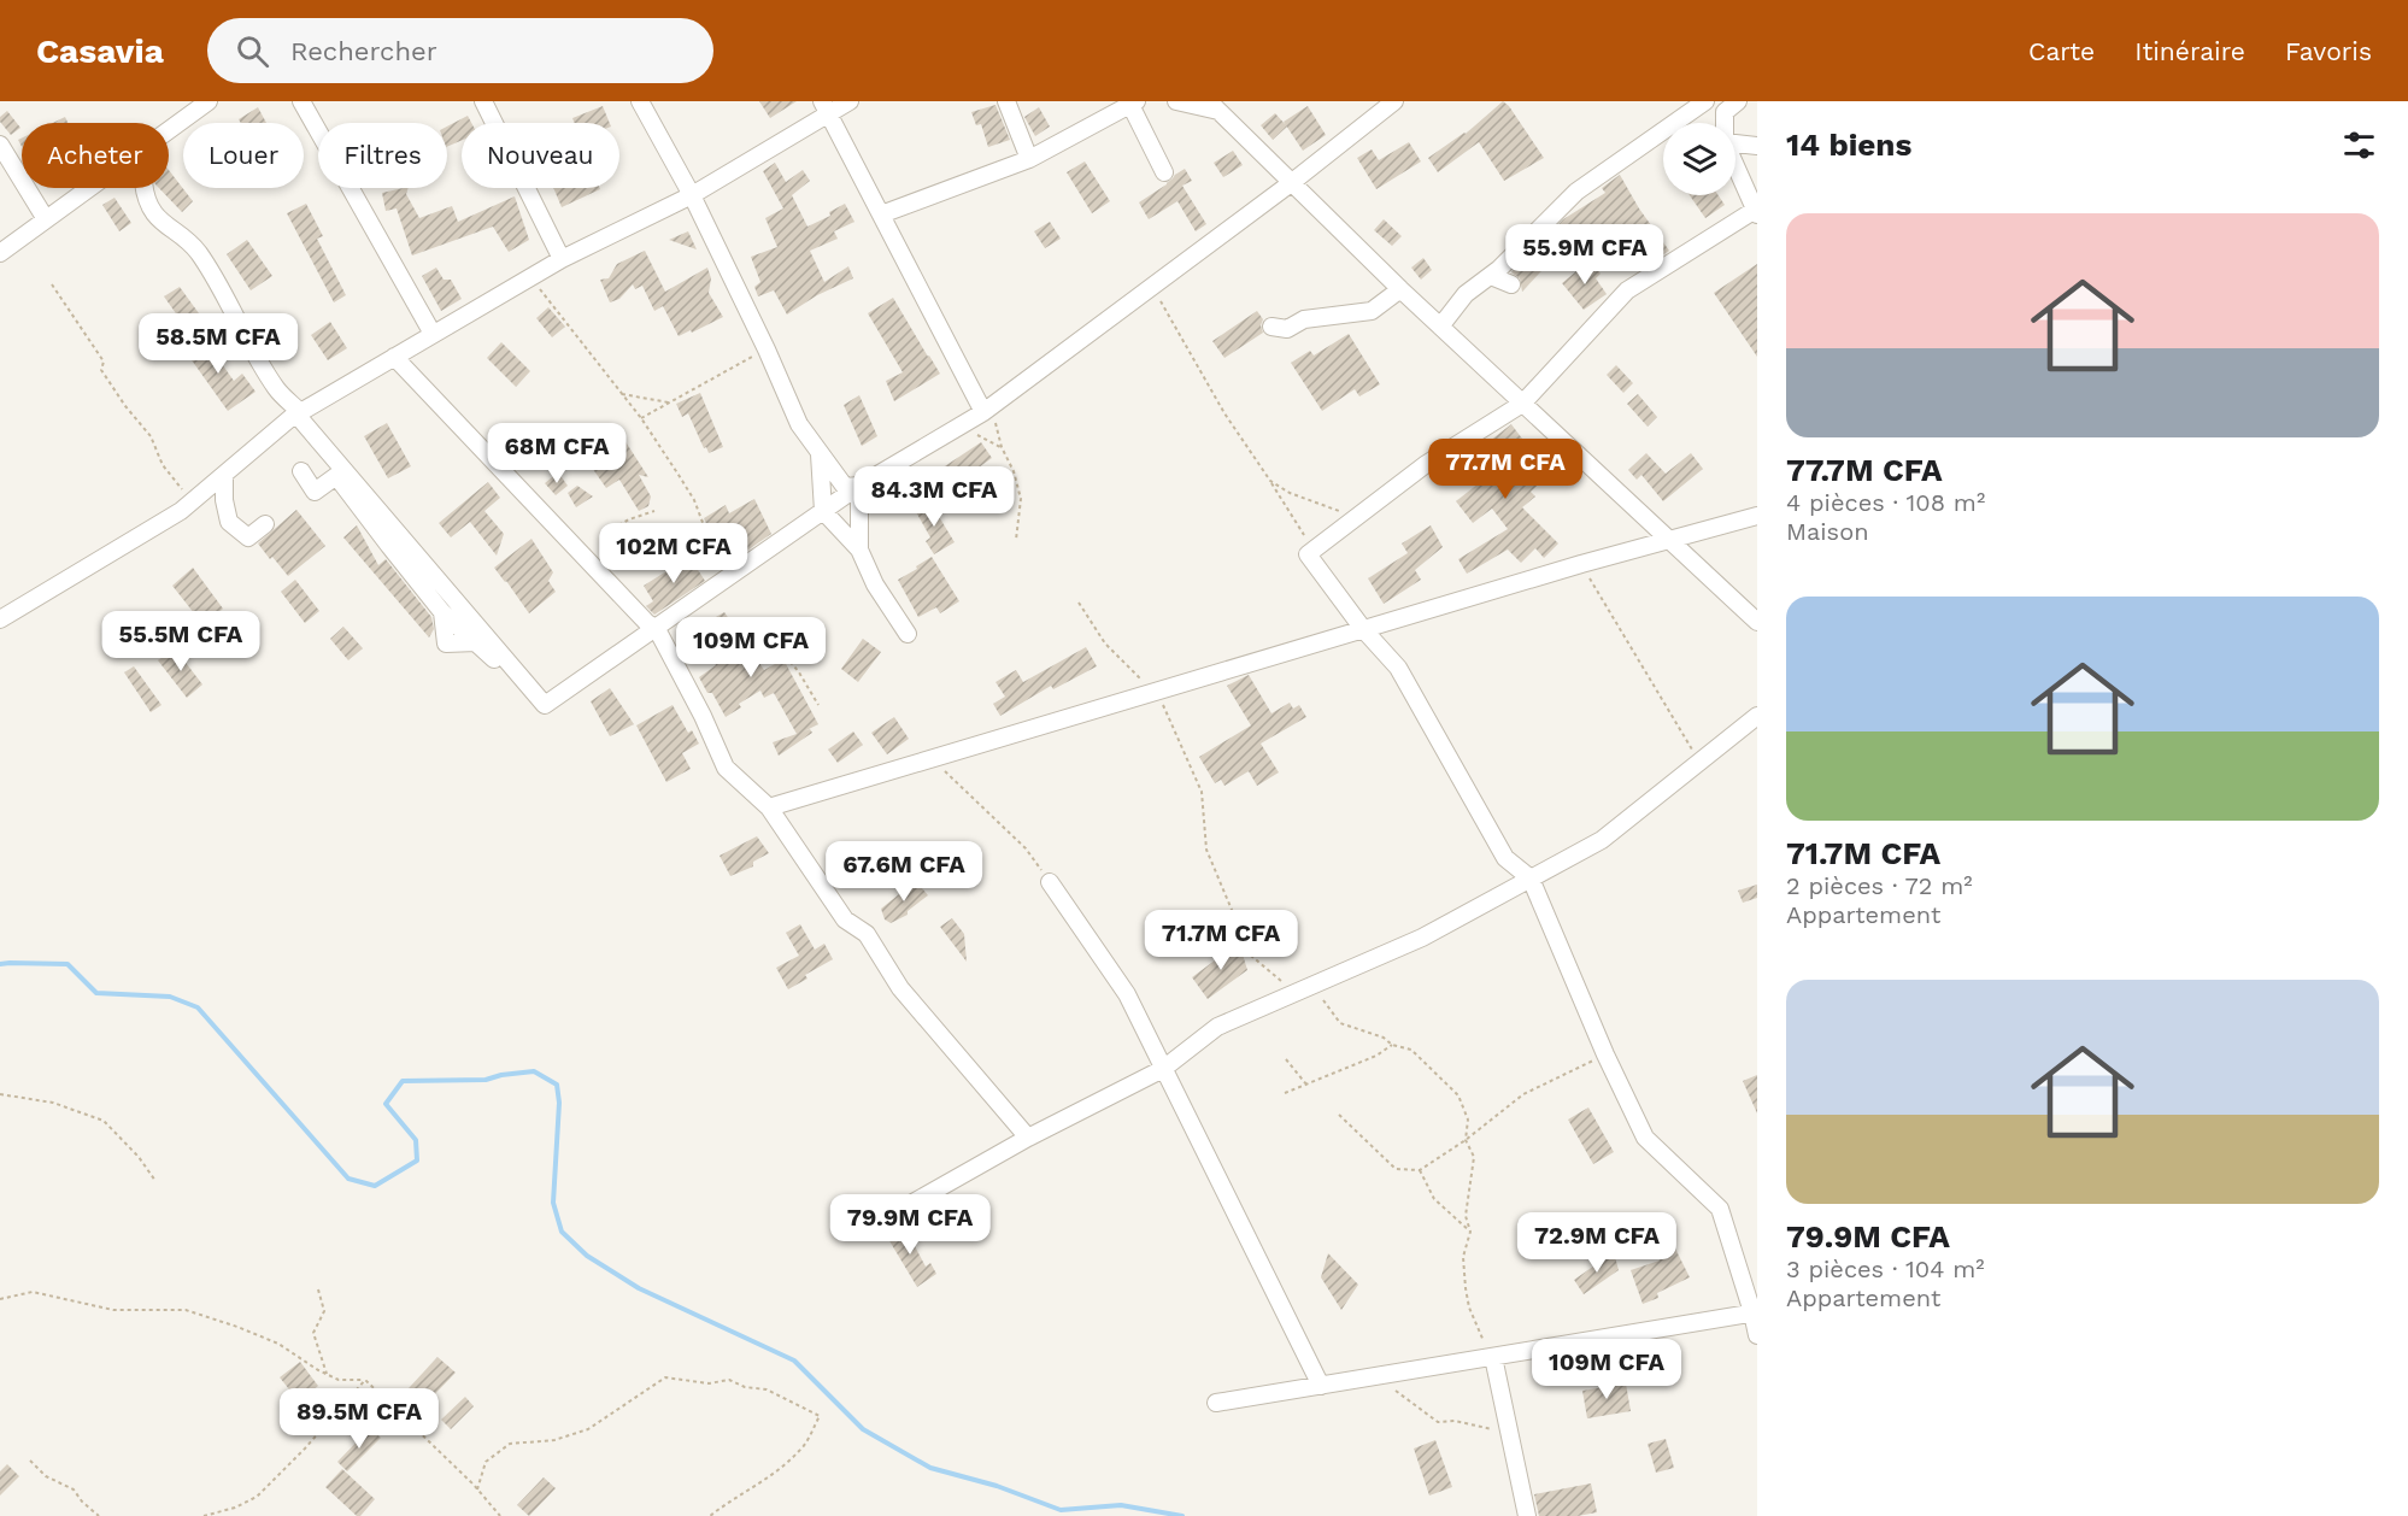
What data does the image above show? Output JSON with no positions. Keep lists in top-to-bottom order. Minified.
{"page":{"header":"Casavia","search":"Rechercher","nav":["Carte","Itinéraire","Favoris"],"heading":"14 biens","chip":["Acheter","Louer","Filtres","Nouveau"],"list":[{"name":"77.7M CFA","note":"4 pièces · 108 m² · Maison"},{"name":"71.7M CFA","note":"2 pièces · 72 m² · Appartement"},{"name":"79.9M CFA","note":"3 pièces · 104 m² · Appartement"}],"price":["55.9M CFA","58.5M CFA","68M CFA","77.7M CFA","84.3M CFA","102M CFA","55.5M CFA","109M CFA","67.6M CFA","71.7M CFA","79.9M CFA","72.9M CFA","109M CFA","89.5M CFA"]}}
